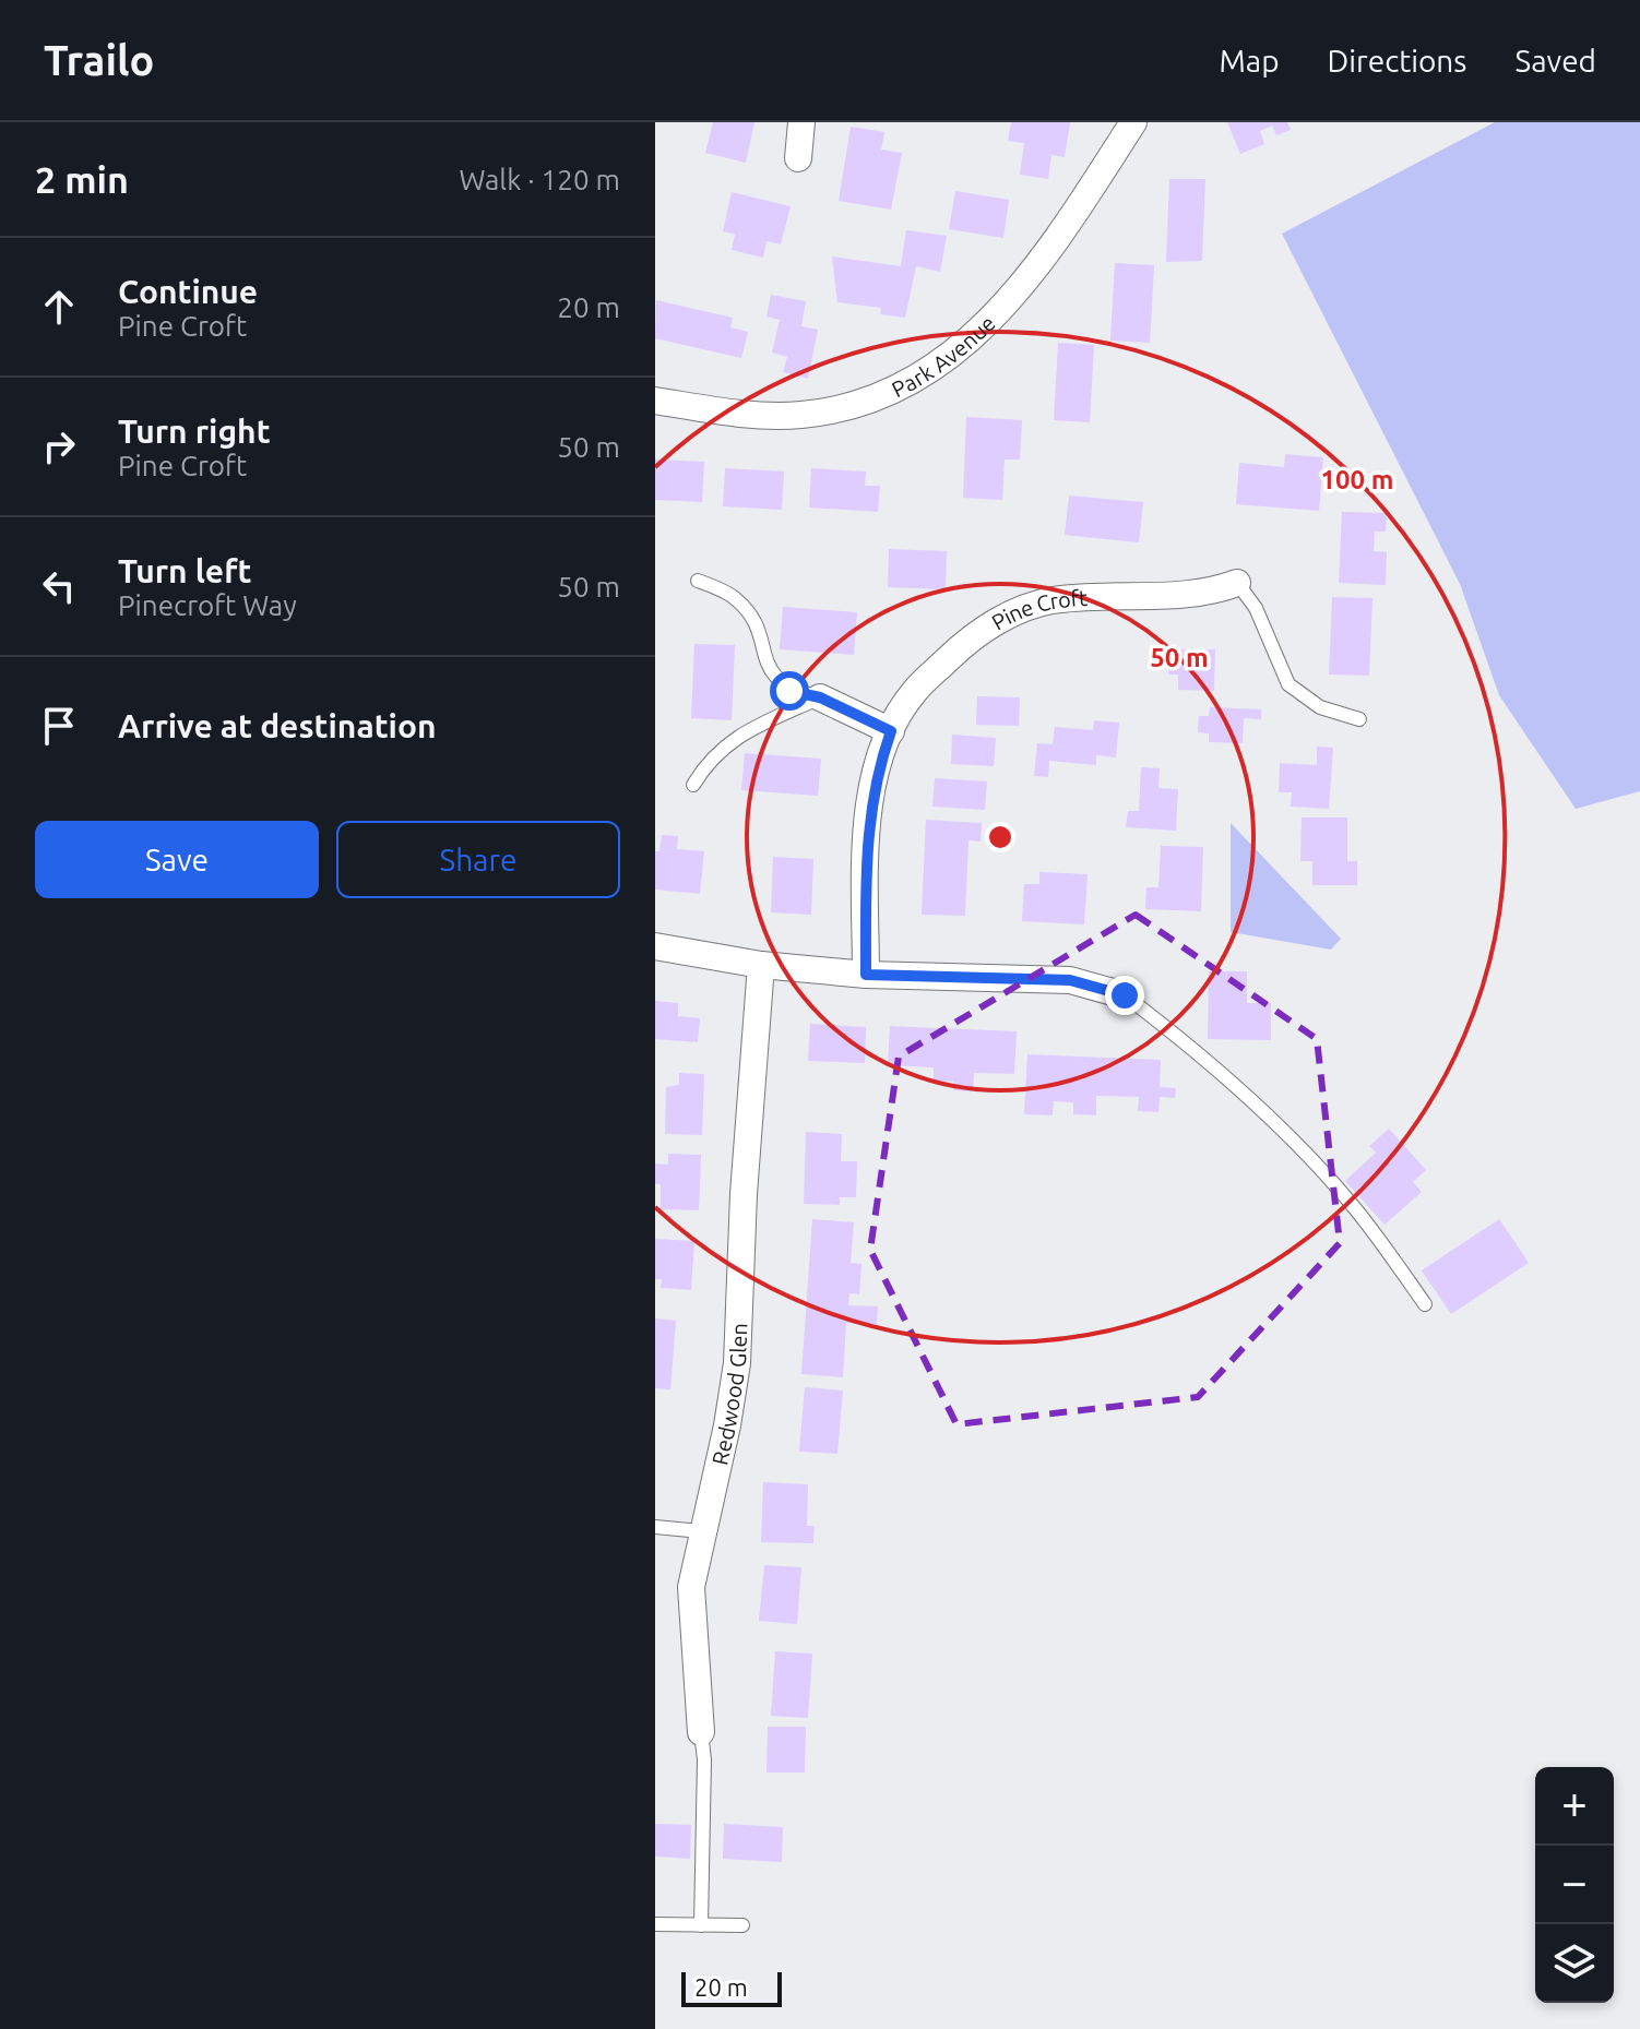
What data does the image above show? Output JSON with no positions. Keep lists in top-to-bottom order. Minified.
{"streets":{"street":["Park Avenue","Pine Croft","Redwood Glen"]},"scale_bar":"20 m","page":{"header":"Trailo","nav":["Map","Directions","Saved"],"heading":["2 min","Walk · 120 m"],"list":[["Continue","Pine Croft","20 m"],["Turn right","Pine Croft","50 m"],["Turn left","Pinecroft Way","50 m"],"Arrive at destination"],"buttons":["Save","Share"],"map_buttons":["+","−"],"scale":"20 m"},"rings":["100 m","50 m"]}
